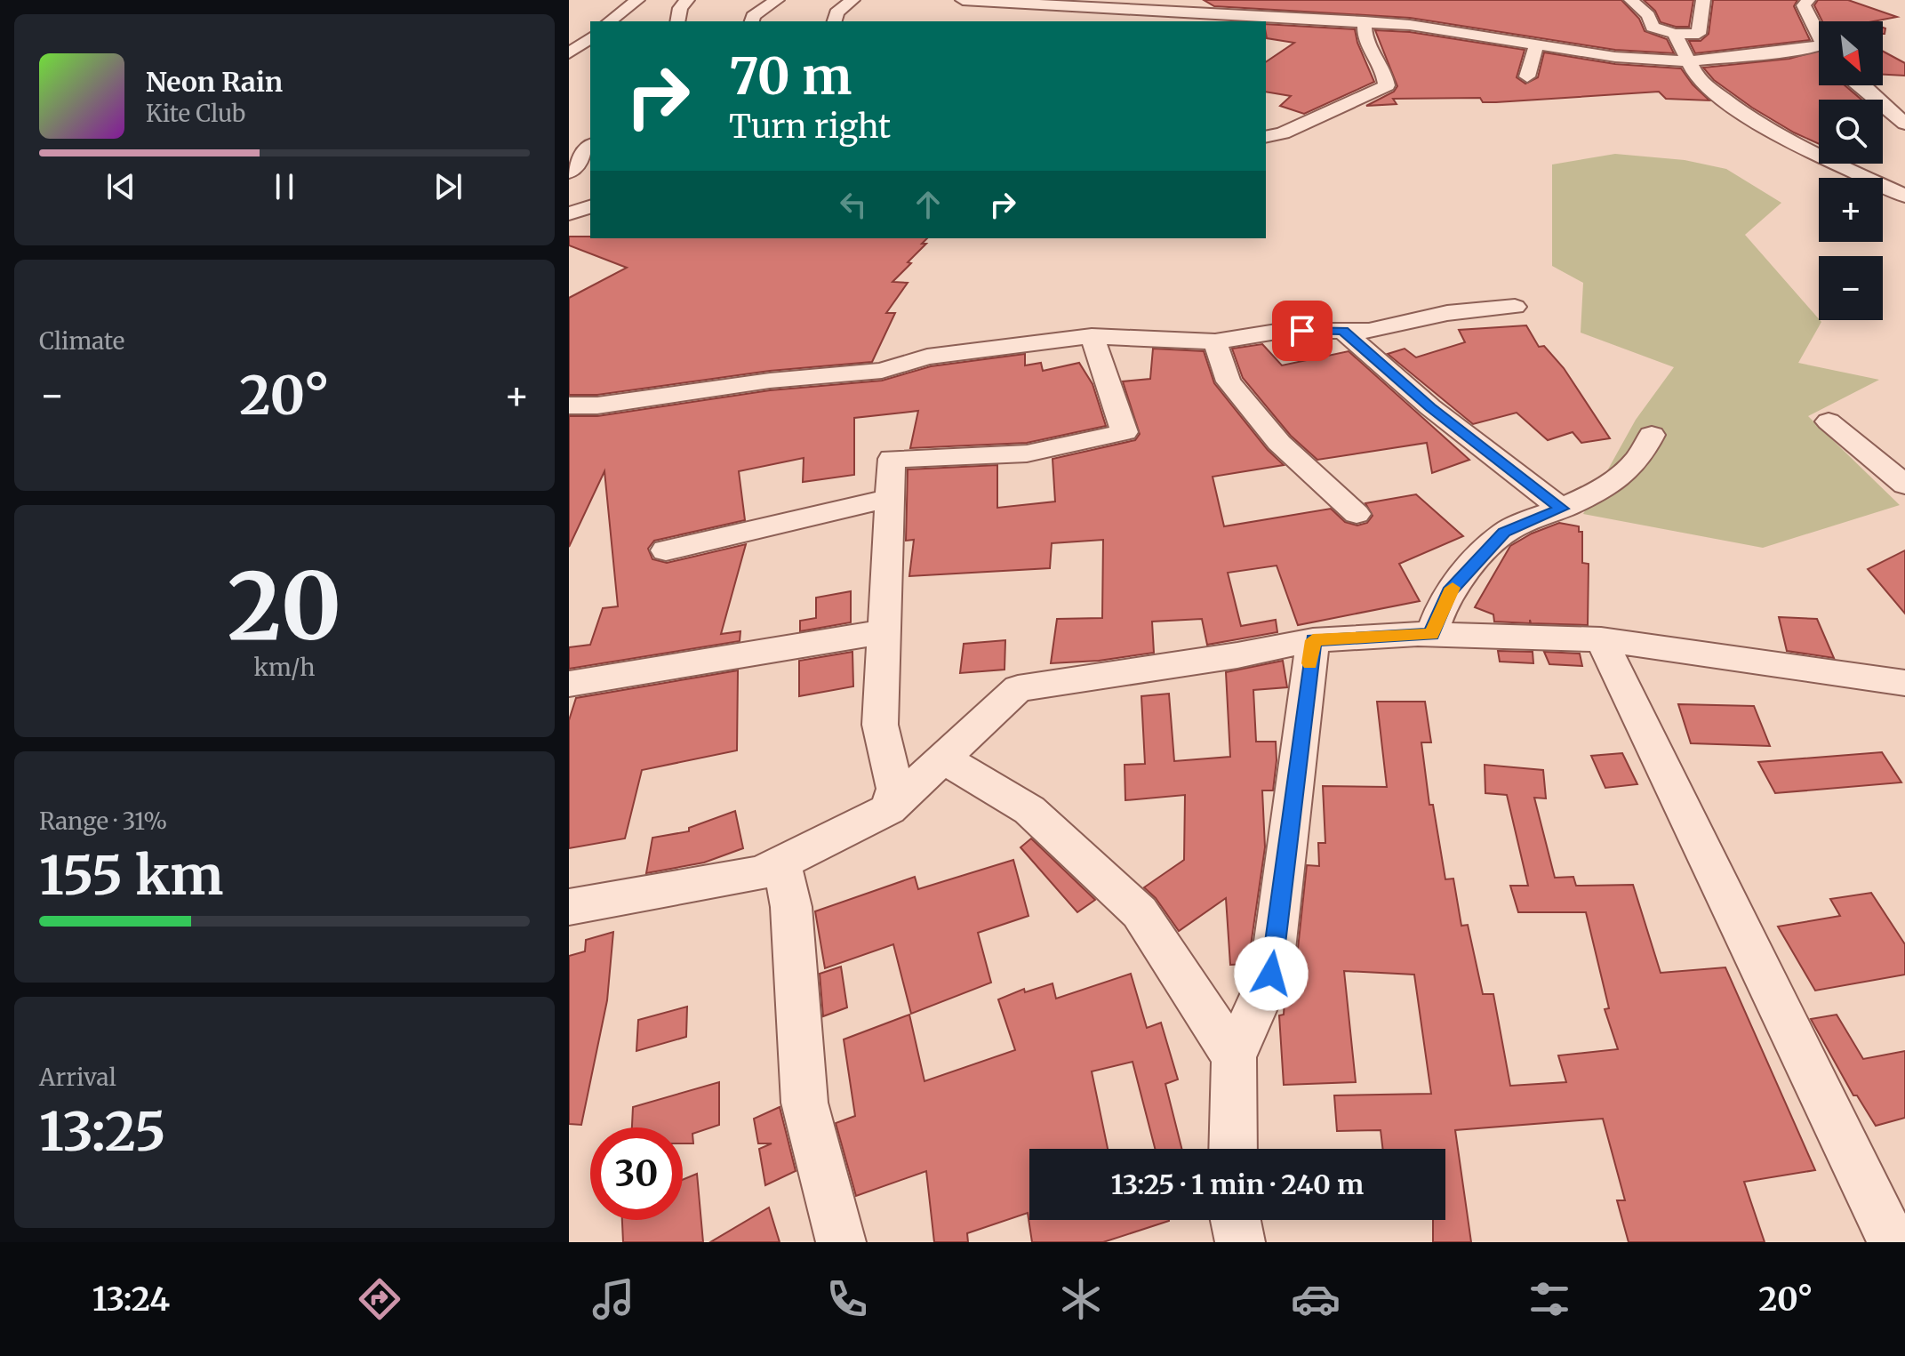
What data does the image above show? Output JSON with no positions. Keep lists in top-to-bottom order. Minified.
{"north":"bottom right","page":{"map_buttons":["+","−"],"turn":["70 m","Turn right"],"song":["Neon Rain","Kite Club"],"tile":["Climate",["20","km/h"],["Range · 31%","155 km"],["Arrival","13:25"]],"heat":["−","20°","+"],"limit":"30","trip":"13:25 · 1 min · 240 m","tabs":["13:24","20°"]}}
